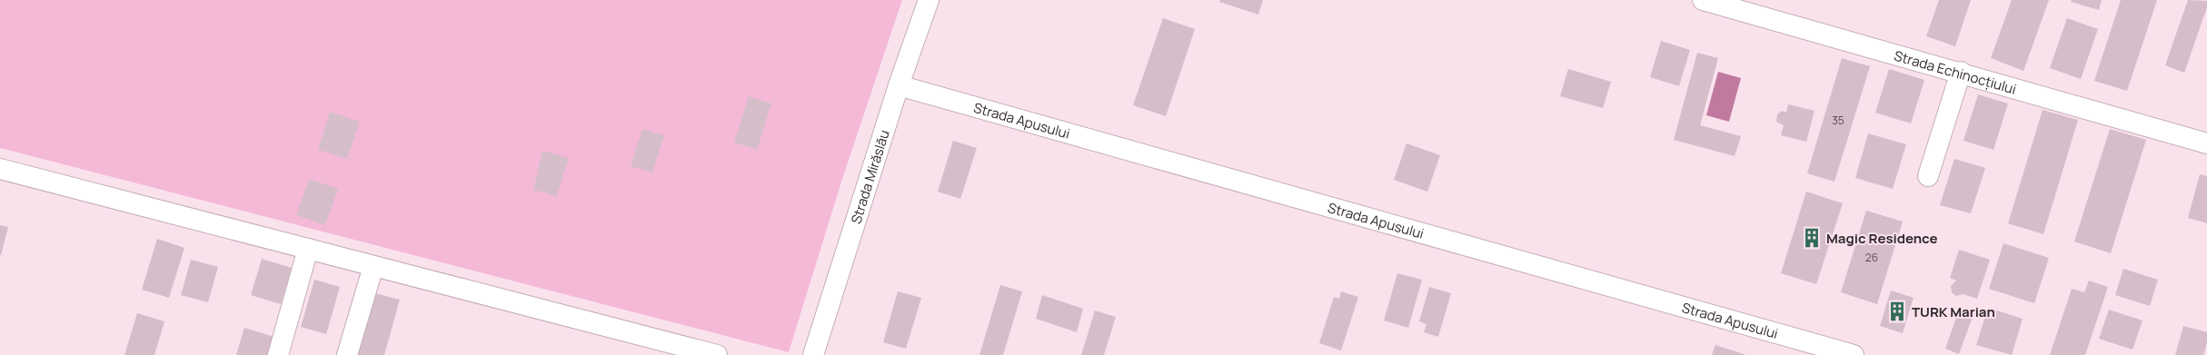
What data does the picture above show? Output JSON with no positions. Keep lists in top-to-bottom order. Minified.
{"streets":{"street":["Strada Echinocțiului","Strada Apusului","Strada Mirăslău"]},"crossings":[["Strada Apusului","Strada Mirăslău"]],"places":{"building":["Magic Residence","TURK Marian"]},"house_numbers":["35","26"]}
